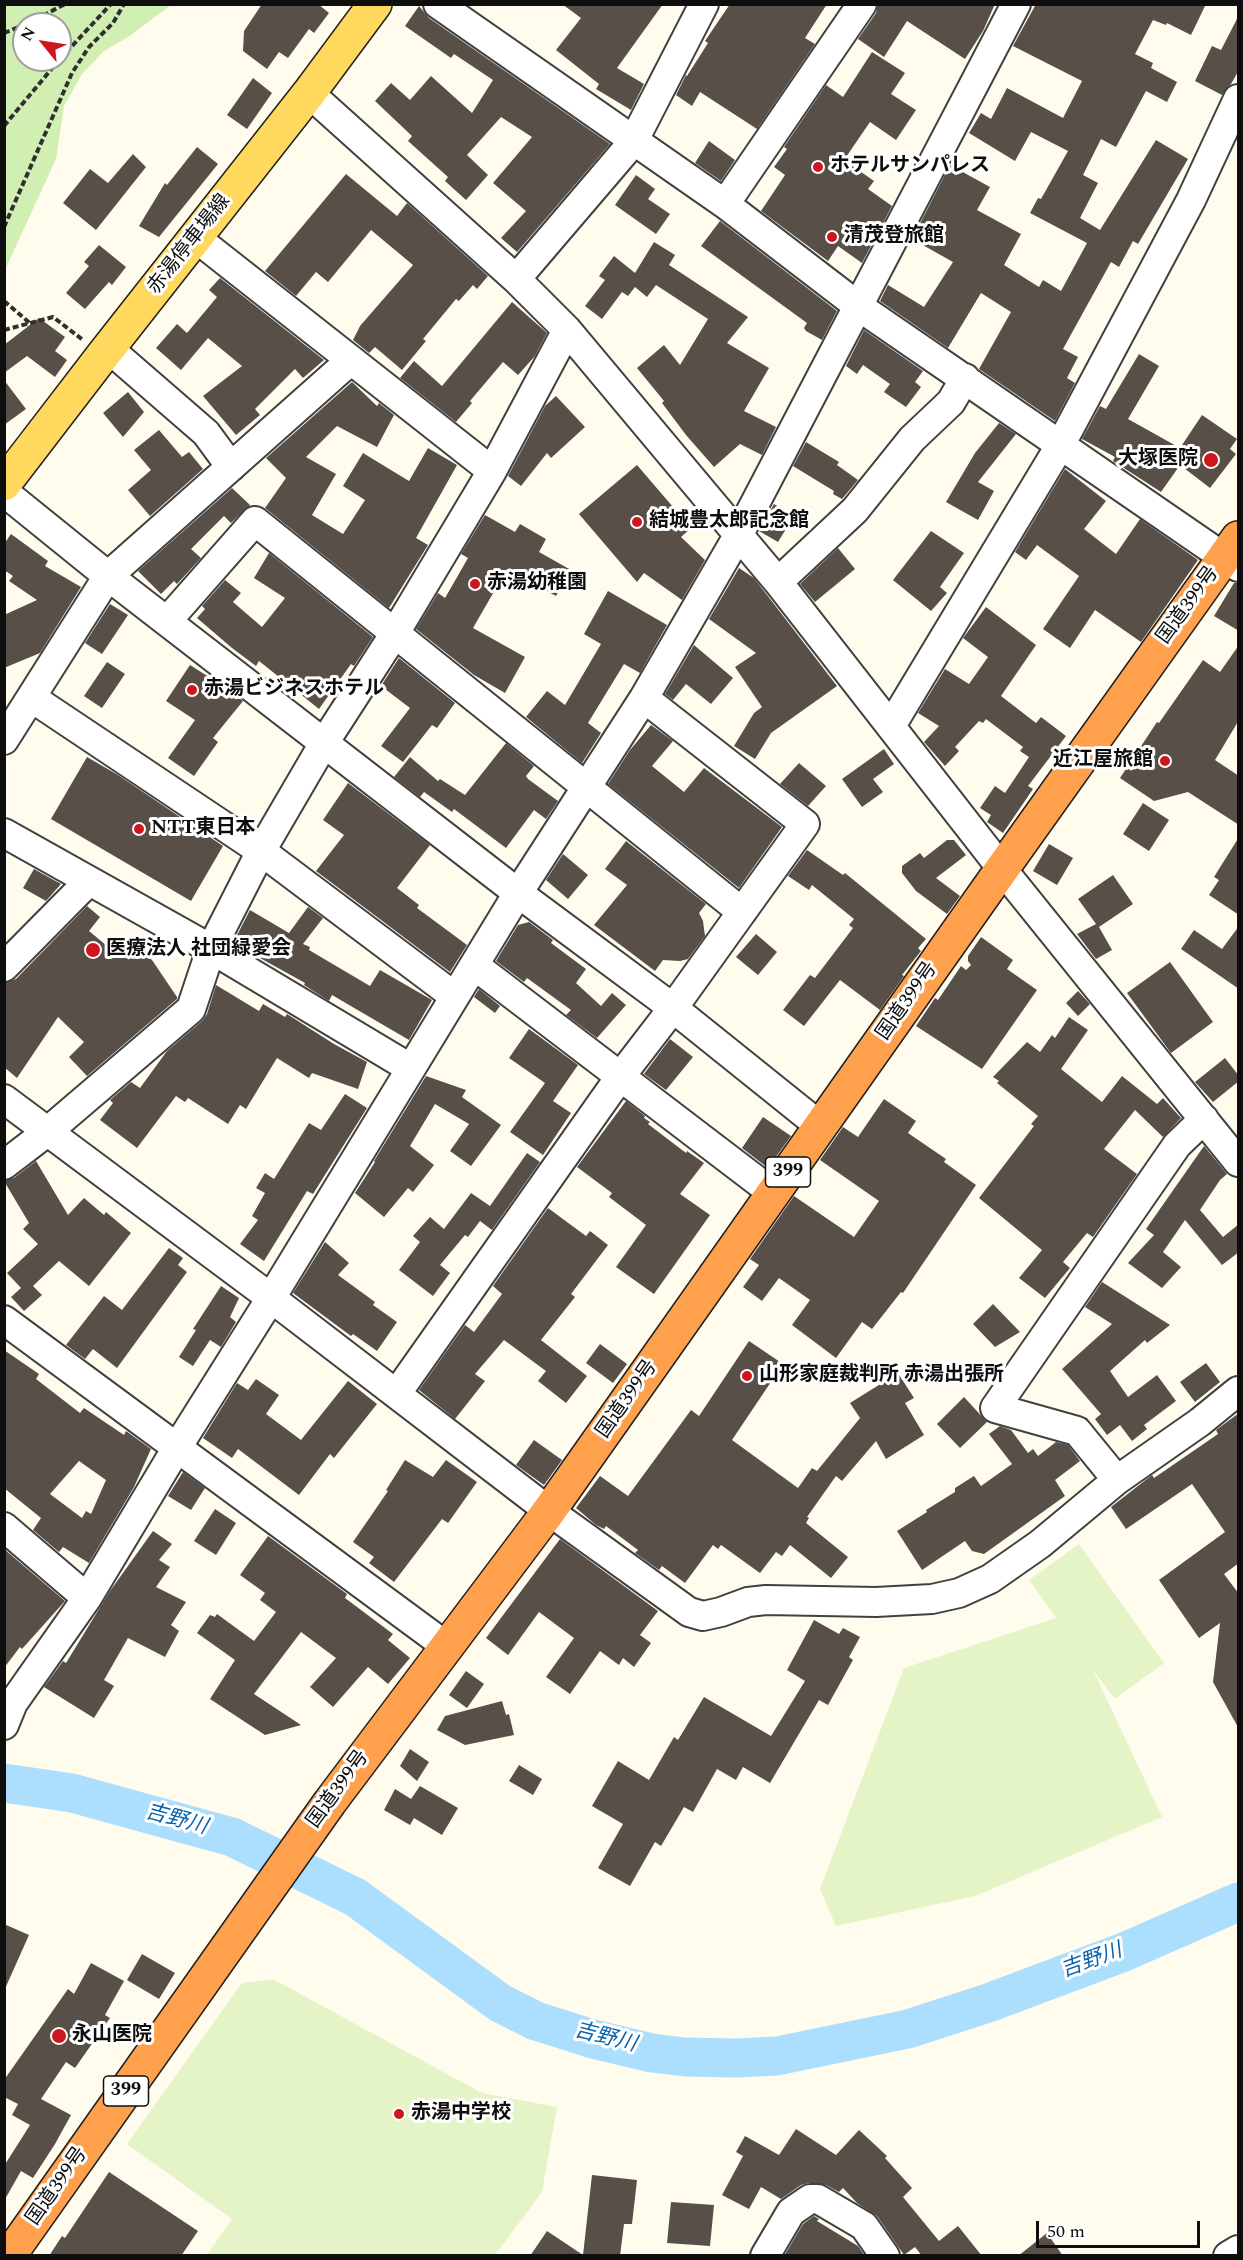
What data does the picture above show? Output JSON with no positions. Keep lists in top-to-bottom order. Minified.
{"streets":{"highway":["国道399号","399"],"main road":["赤湯停車場線"]},"water":["吉野川"],"places":["ホテルサンパレス","清茂登旅館","大塚医院","結城豊太郎記念館","赤湯幼稚園","赤湯ビジネスホテル","近江屋旅館","NTT東日本","医療法人 社団緑愛会","山形家庭裁判所 赤湯出張所","永山医院","赤湯中学校"],"scale_bar":"50 m","north":"top left"}
